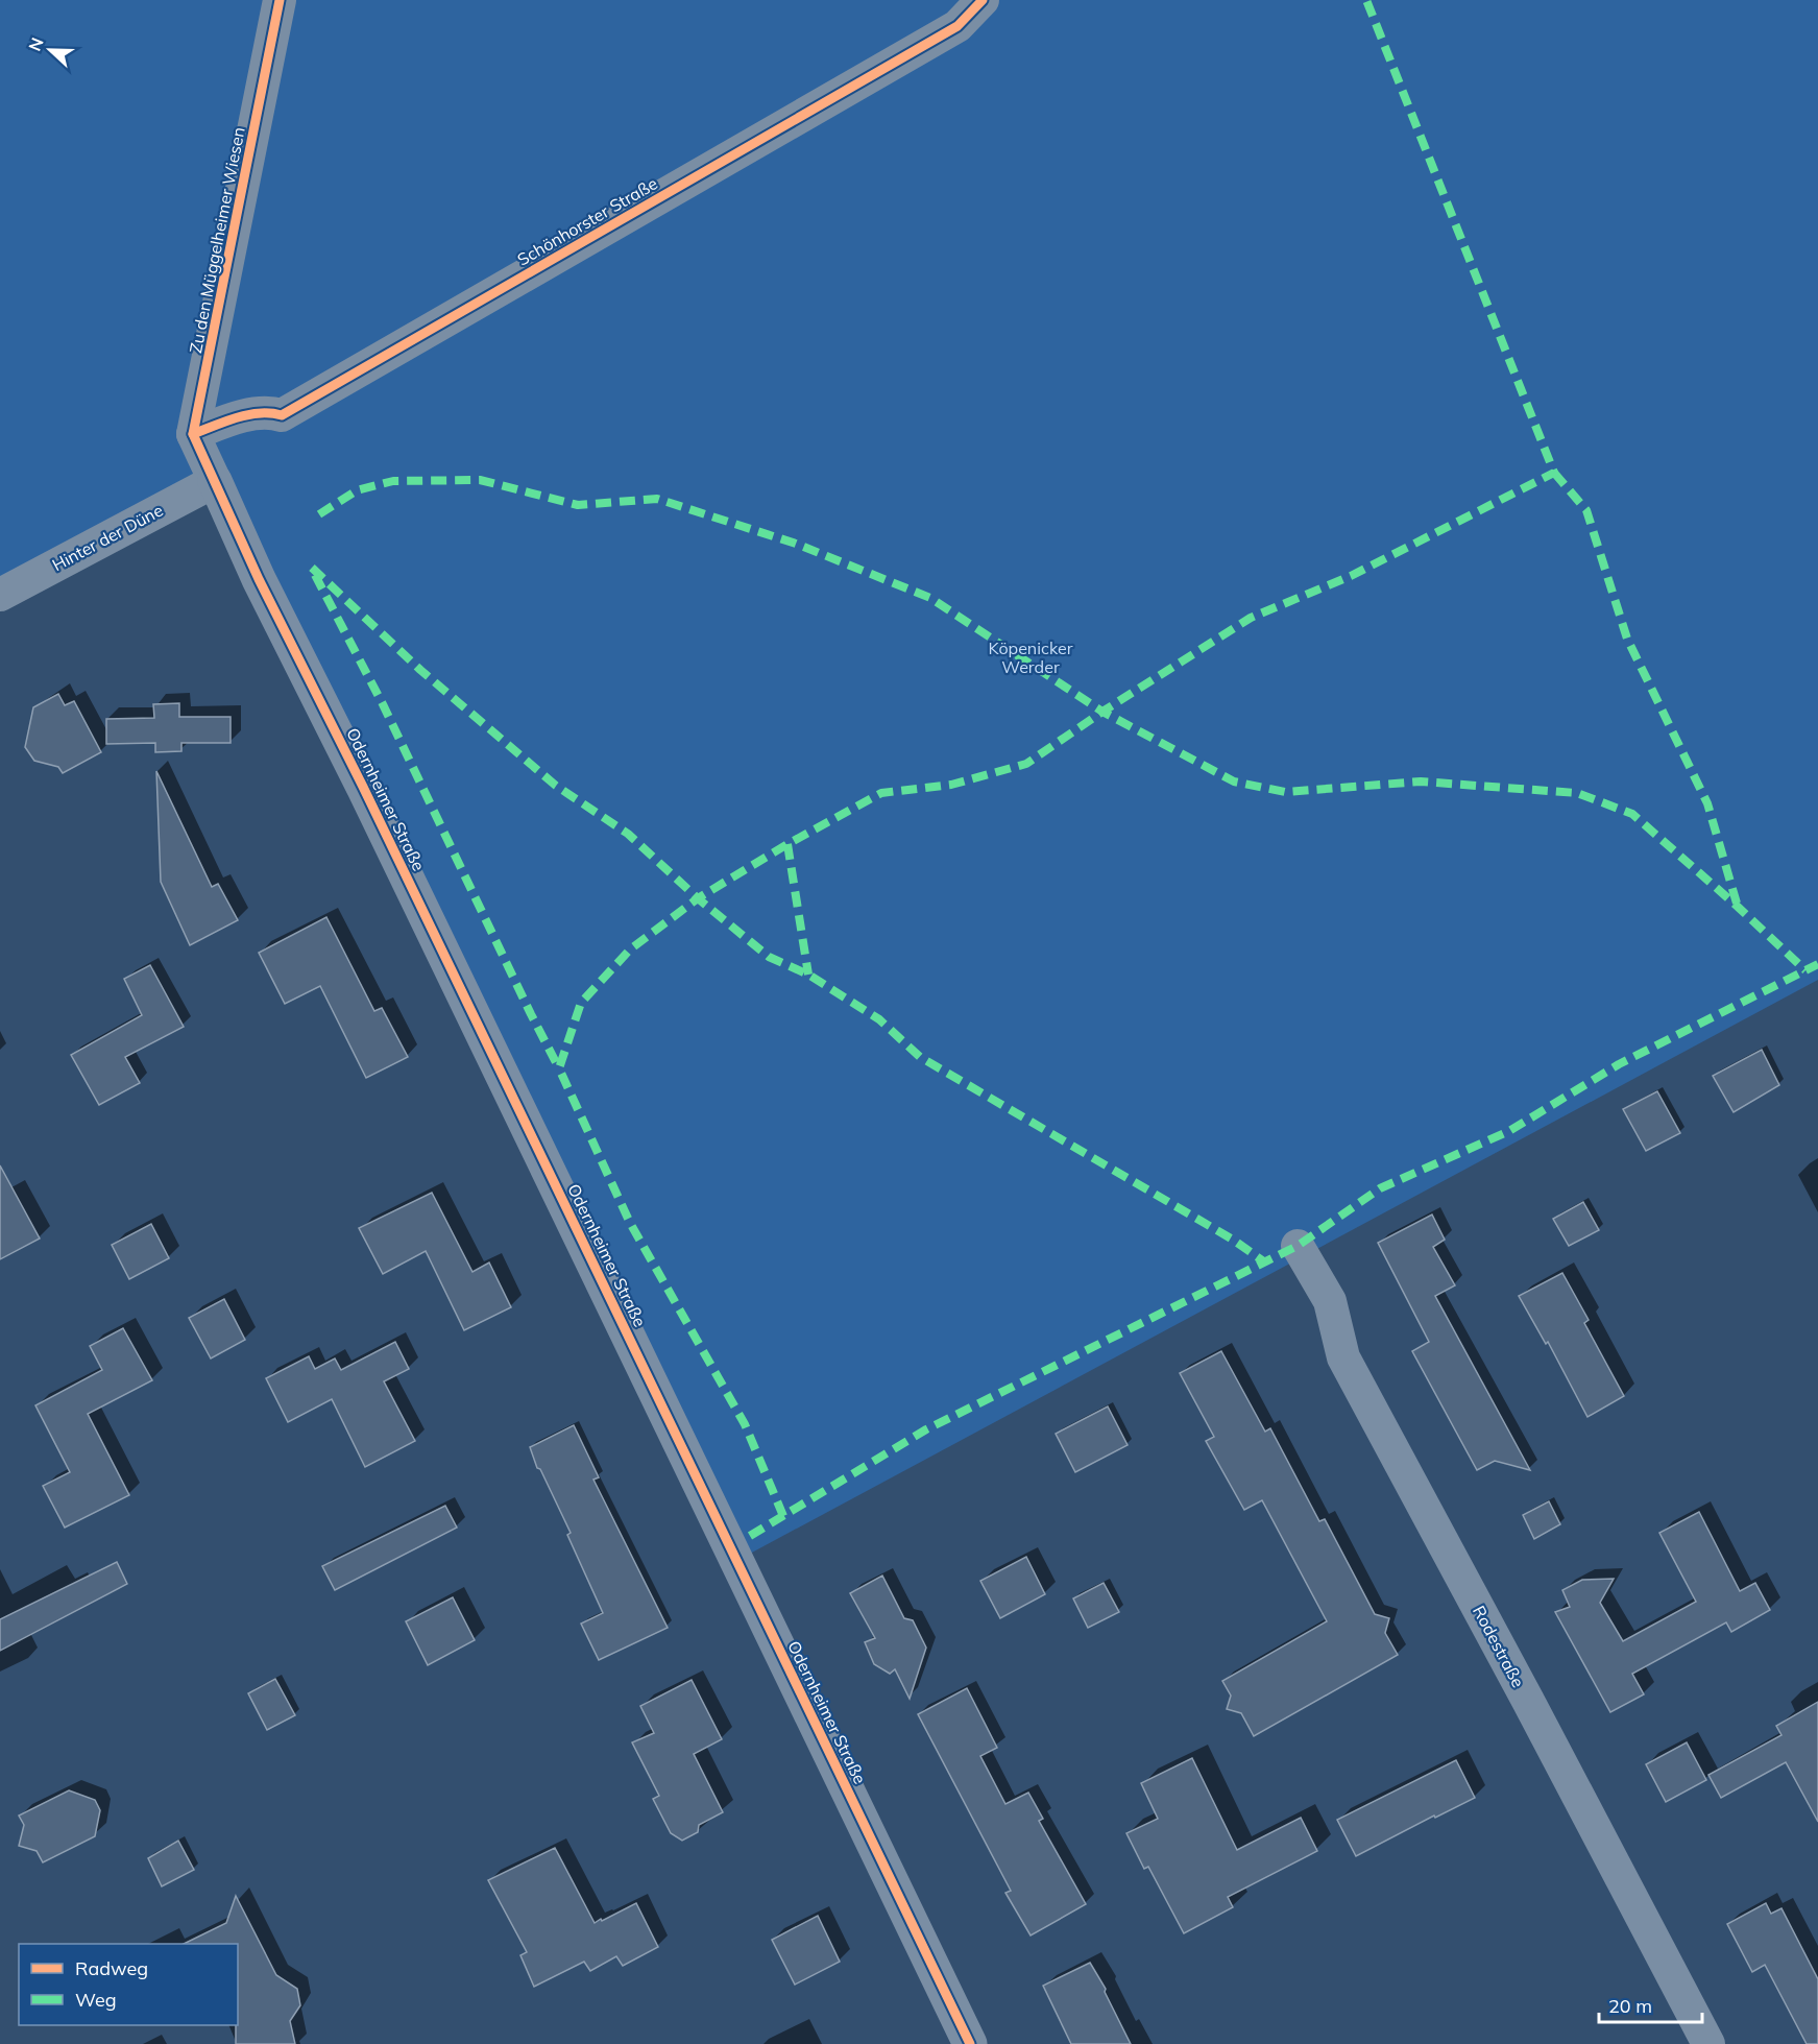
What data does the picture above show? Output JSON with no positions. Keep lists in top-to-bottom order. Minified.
{"streets":{"street":["Schönhorster Straße","Zu den Müggelheimer Wiesen","Hinter der Düne","Odernheimer Straße","Rodestraße"]},"crossings":[["Schönhorster Straße","Zu den Müggelheimer Wiesen"],["Hinter der Düne","Odernheimer Straße"]],"parks":["Köpenicker Werder"],"legend":["Radweg","Weg"],"scale_bar":"20 m","north":"left"}
